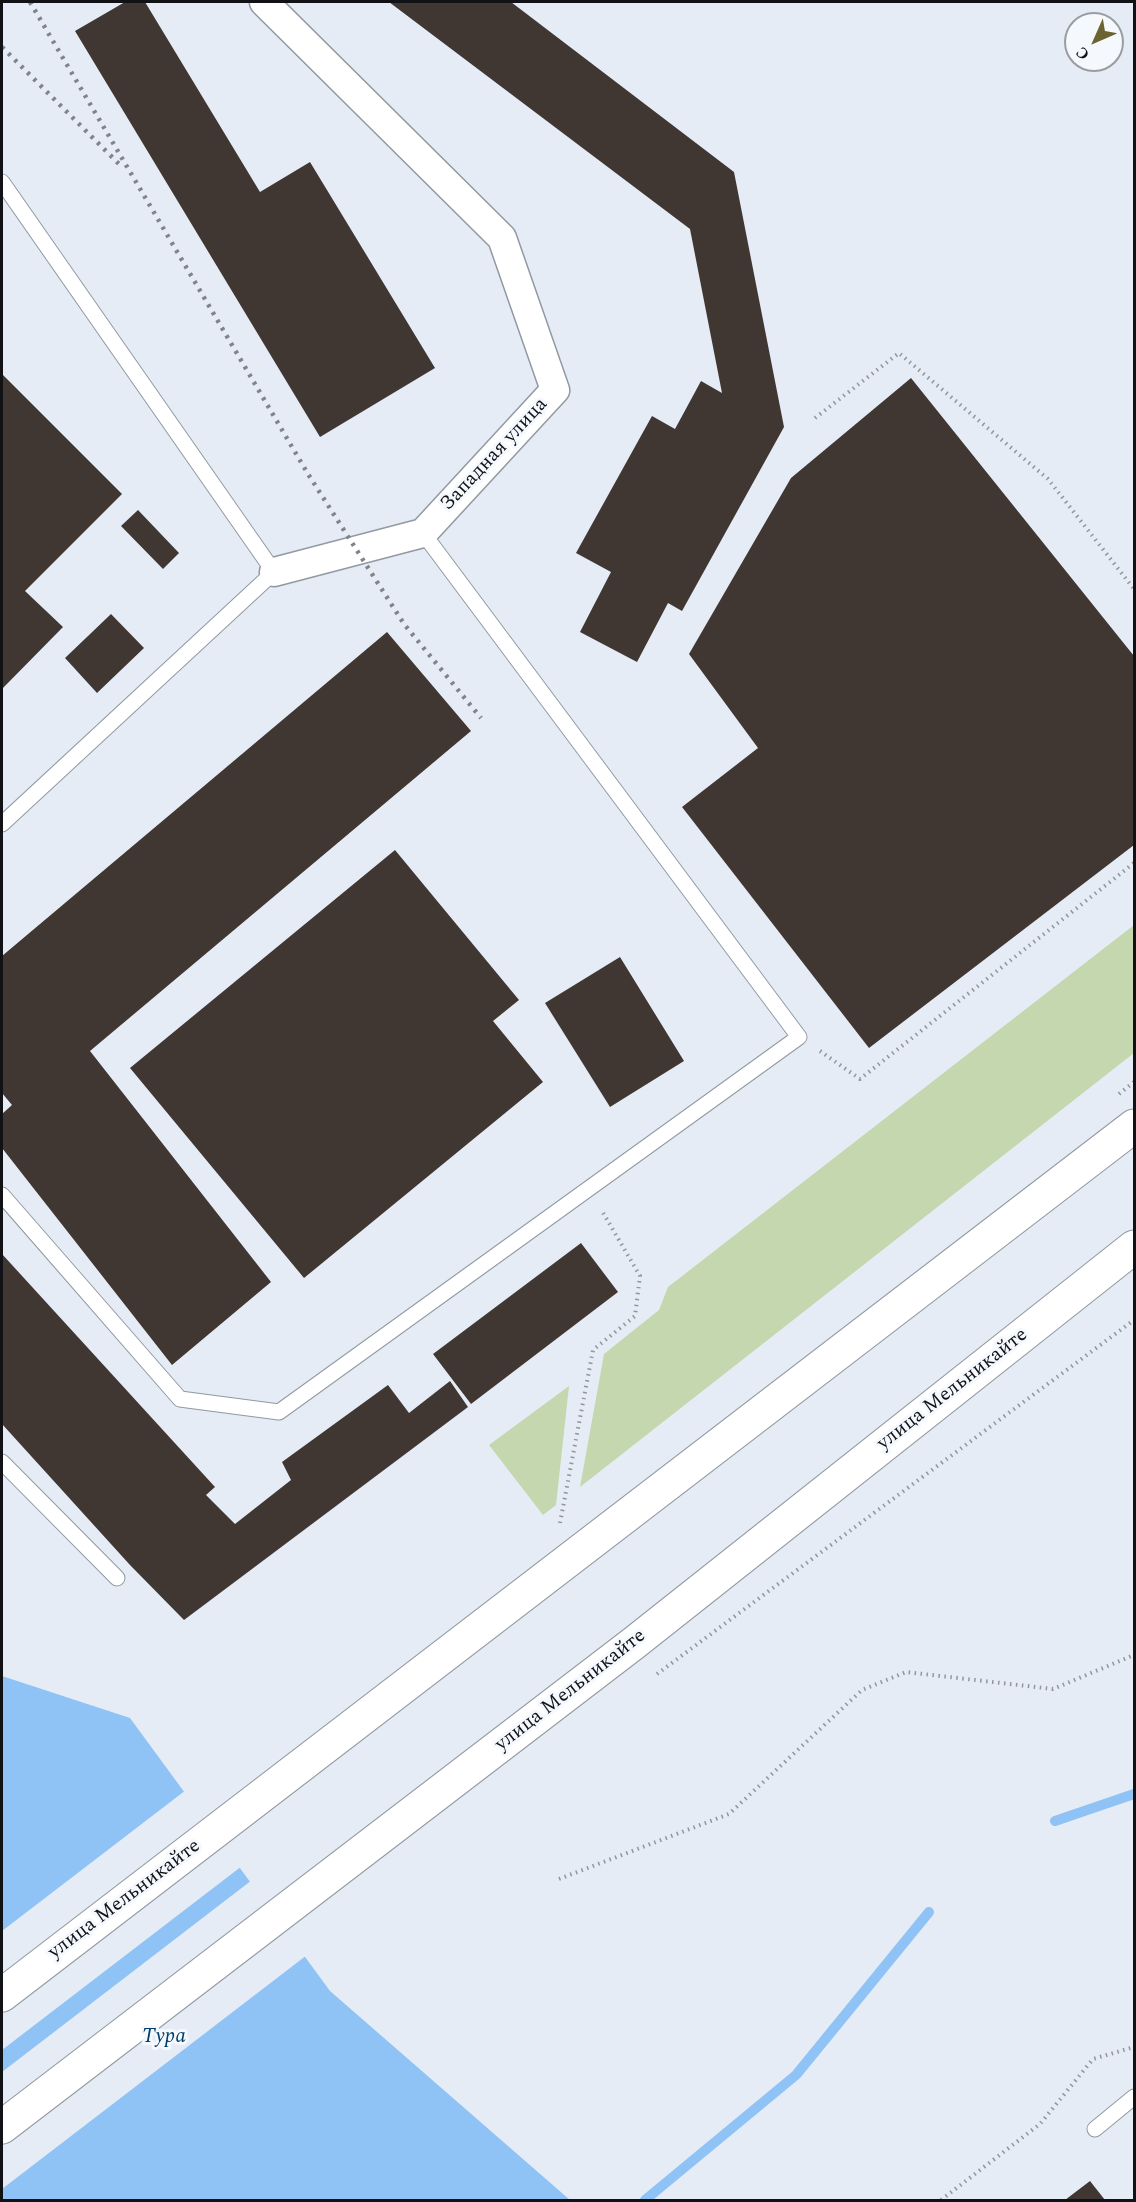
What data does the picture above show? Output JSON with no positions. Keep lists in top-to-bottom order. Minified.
{"streets":{"main road":["улица Мельникайте"],"street":["Западная улица"]},"water":["Тура"],"north":"bottom left"}
